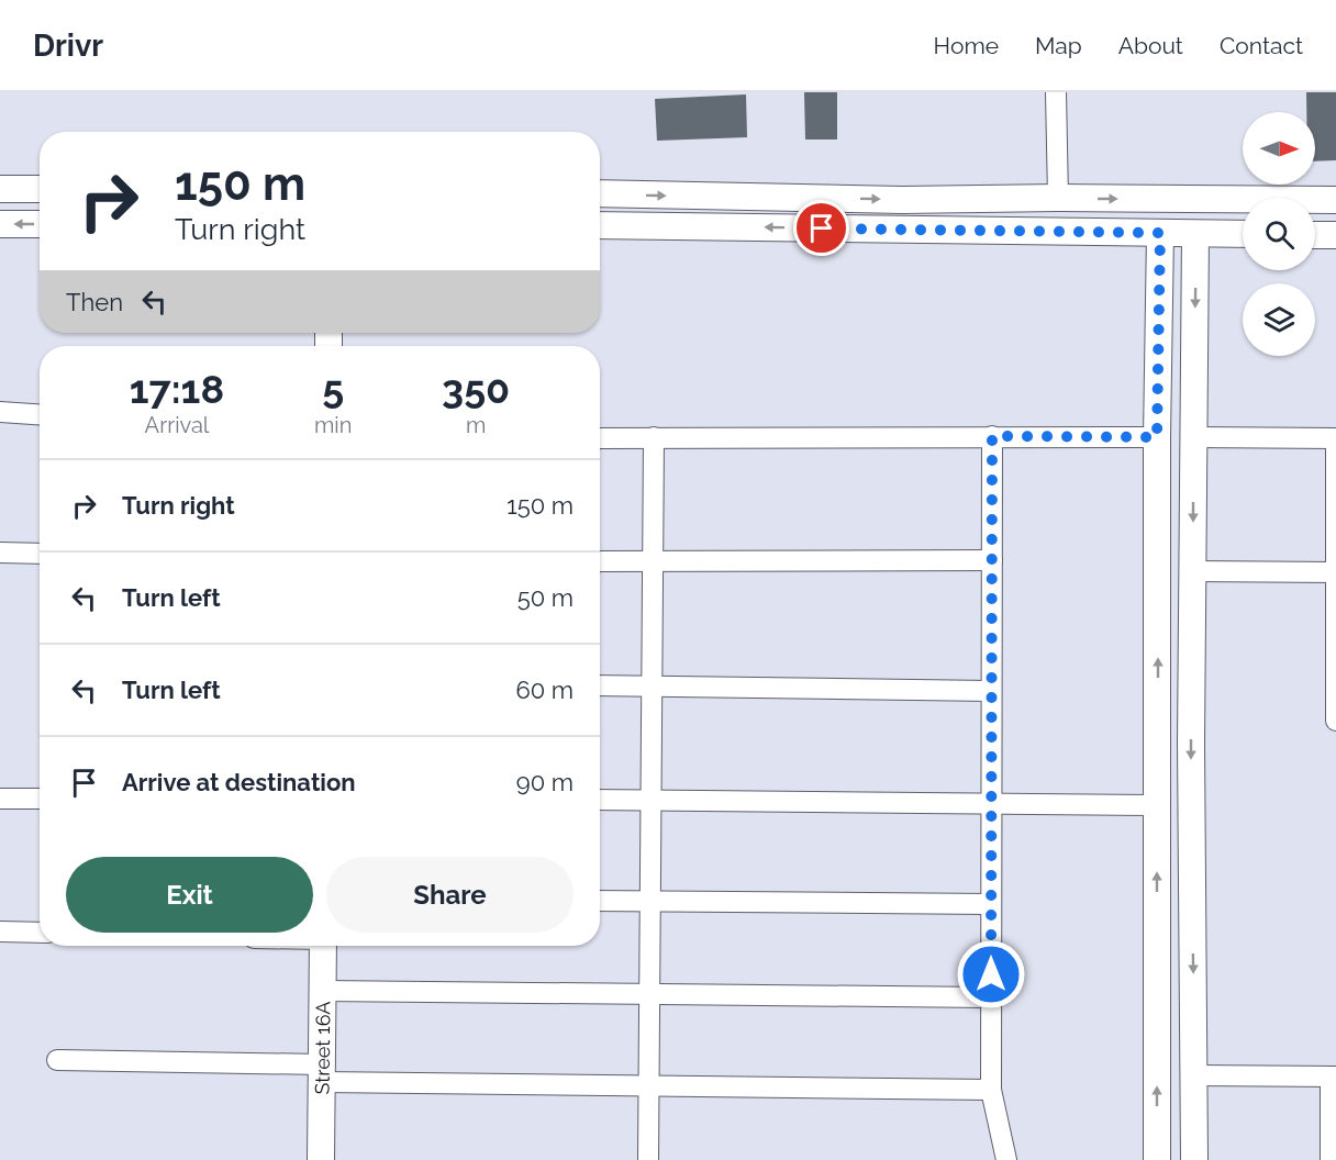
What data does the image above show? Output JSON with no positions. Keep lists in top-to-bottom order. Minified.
{"streets":{"street":["Street 16A"]},"north":"right","page":{"header":"Drivr","nav":["Home","Map","About","Contact"],"turn":["150 m","Turn right"],"then":"Then","eta":["17:18","Arrival","5","min","350","m"],"list":[{"name":"Turn right","value":"150 m"},{"name":"Turn left","value":"50 m"},{"name":"Turn left","value":"60 m"},{"name":"Arrive at destination","value":"90 m"}],"buttons":["Exit","Share"]}}
